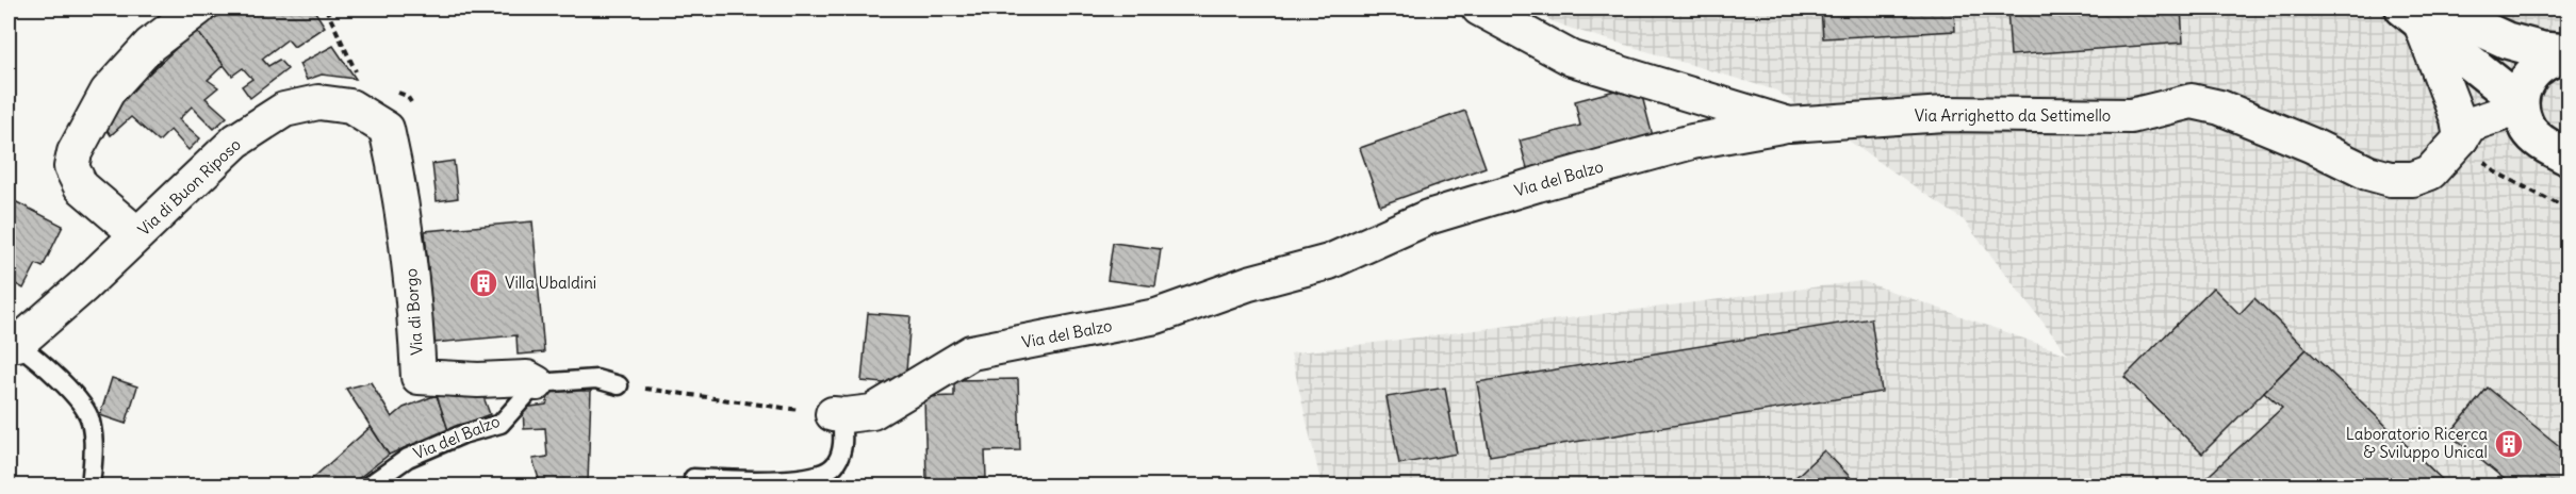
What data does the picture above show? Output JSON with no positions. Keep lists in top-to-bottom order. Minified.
{"streets":{"street":["Via Arrighetto da Settimello","Via del Balzo","Via di Buon Riposo","Via di Borgo"]},"crossings":[["Via Arrighetto da Settimello","Via del Balzo"],["Via del Balzo","Via di Borgo"],["Via di Buon Riposo","Via di Borgo"]],"places":{"building":["Villa Ubaldini","Laboratorio Ricerca & Sviluppo Unical"]}}
